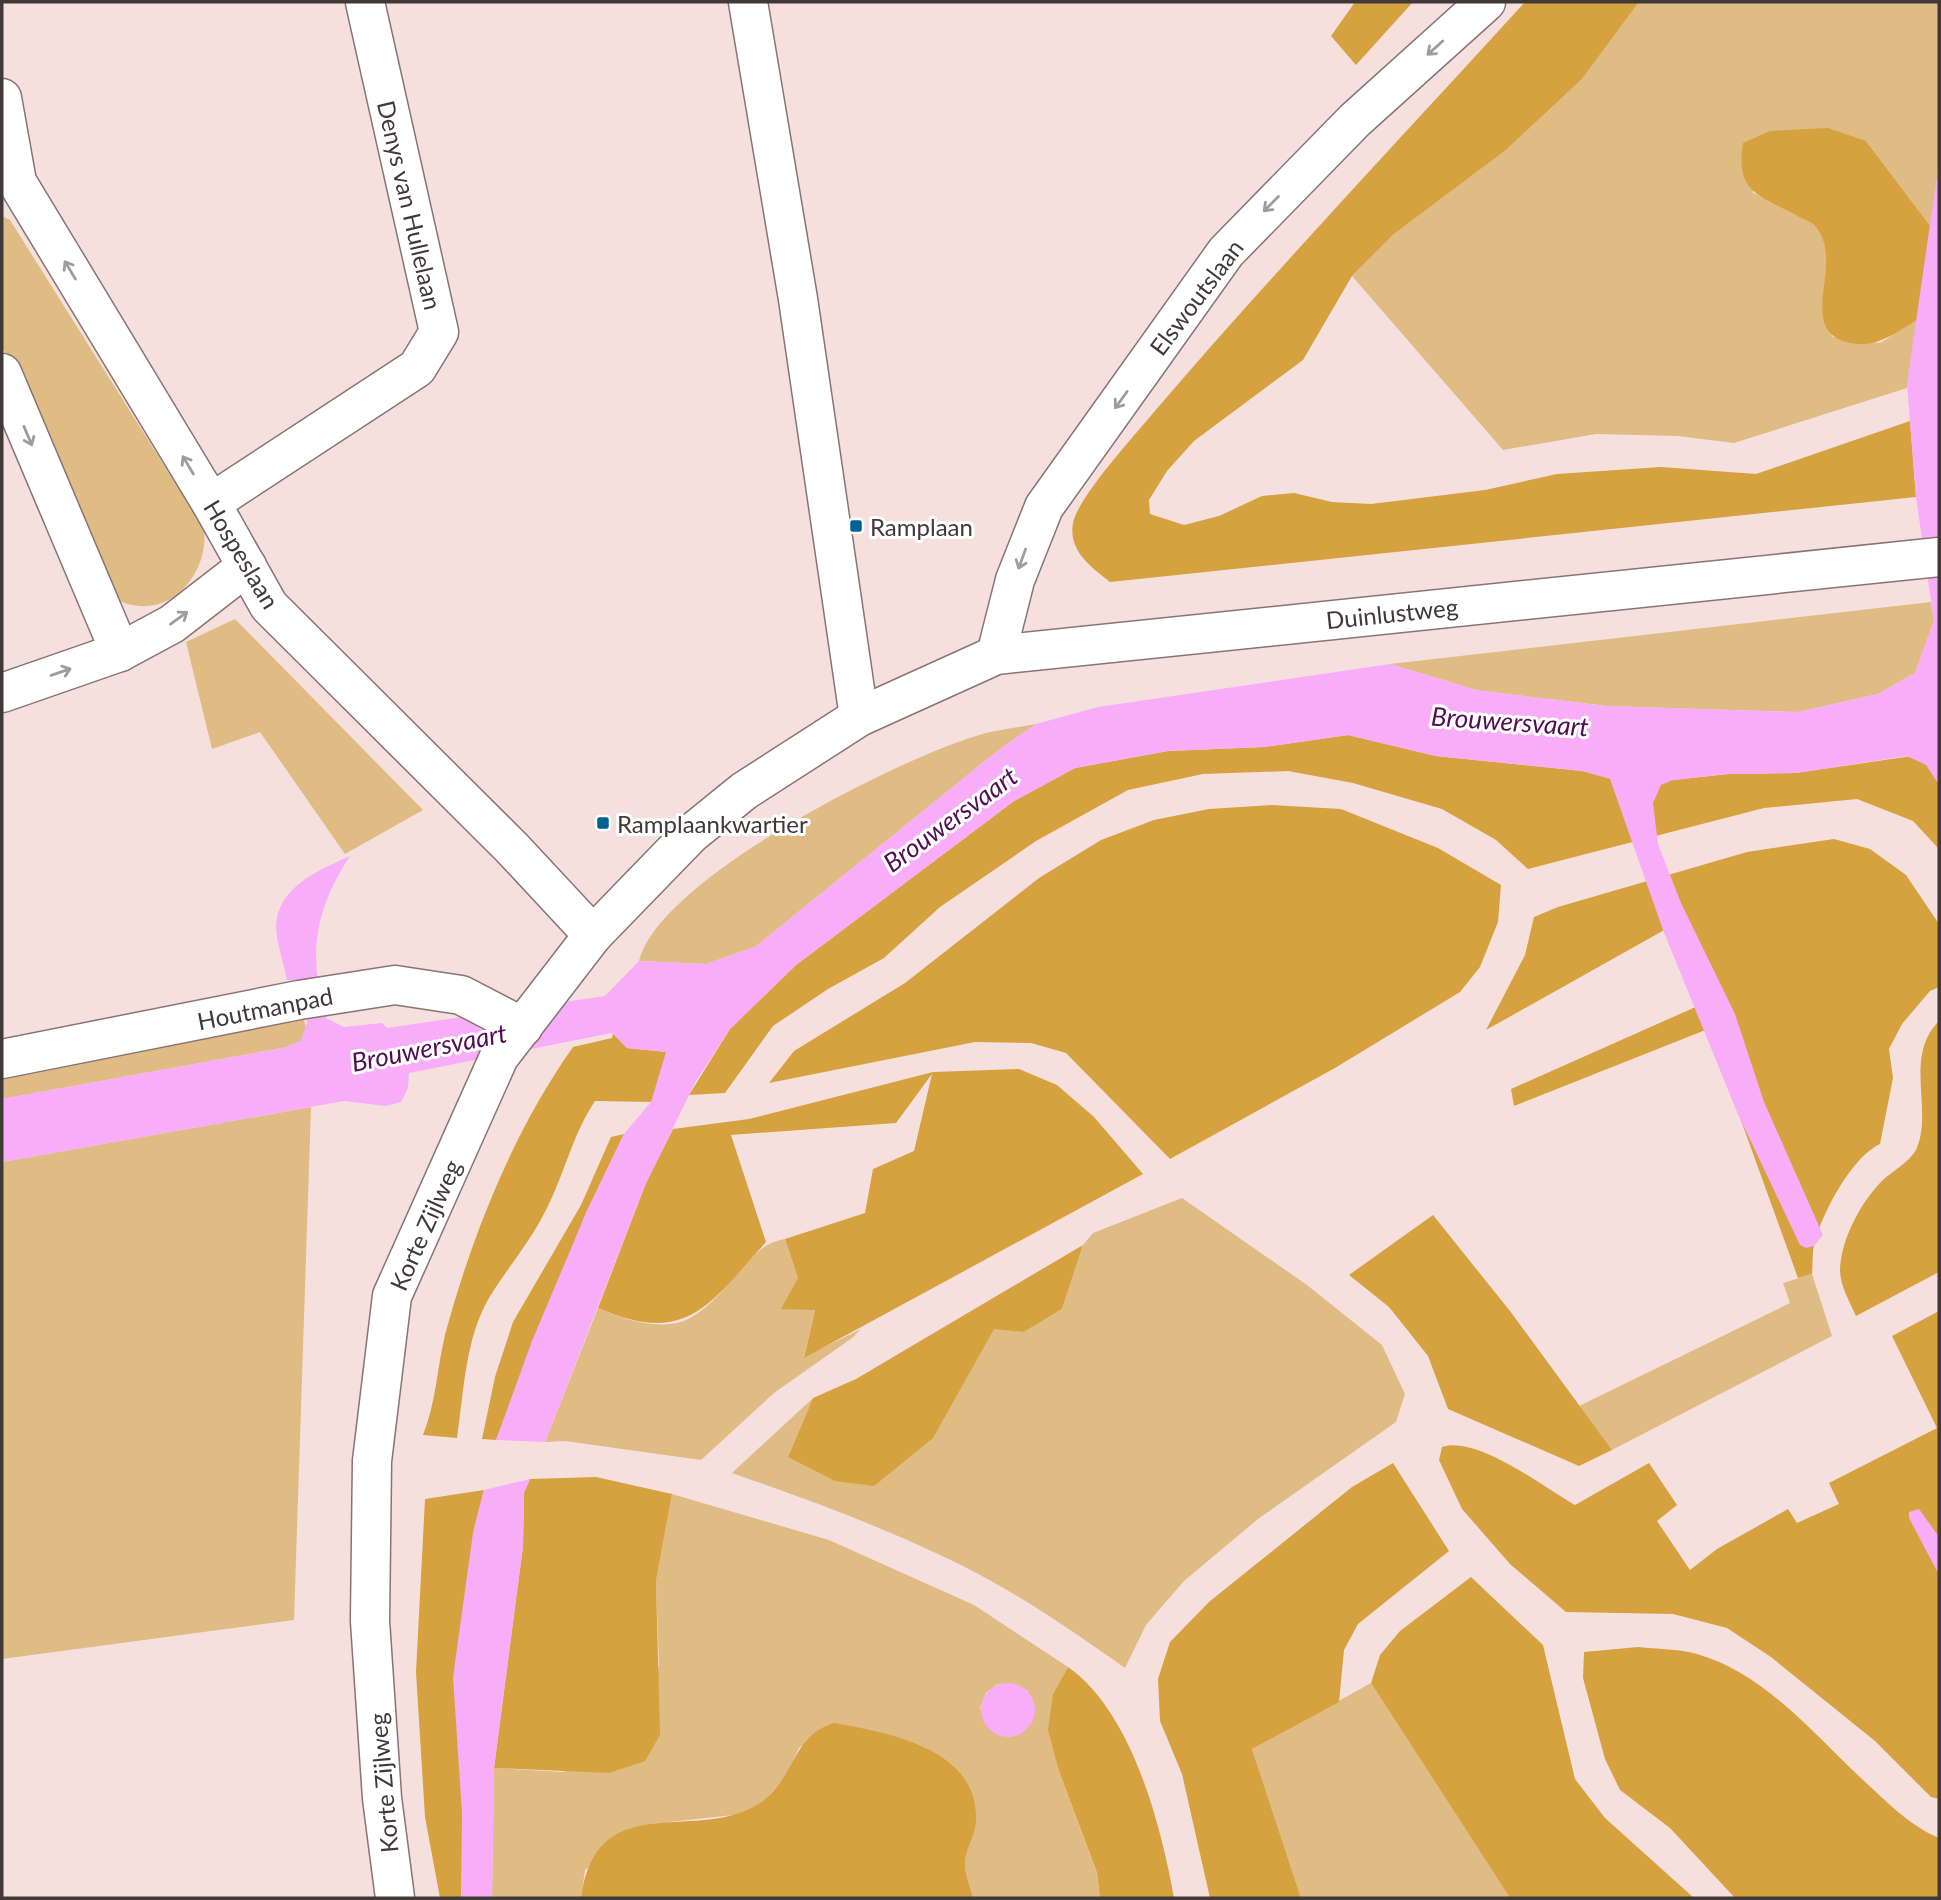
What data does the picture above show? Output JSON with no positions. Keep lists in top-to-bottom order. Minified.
{"streets":{"street":["Denys van Hullelaan","Elswoutslaan","Hospeslaan","Duinlustweg","Houtmanpad","Korte Zijlweg"]},"crossings":[["Denys van Hullelaan","Hospeslaan"],["Elswoutslaan","Duinlustweg"],["Hospeslaan","Korte Zijlweg"],["Duinlustweg","Korte Zijlweg"],["Houtmanpad","Korte Zijlweg"]],"one_way":["Elswoutslaan"],"water":["Brouwersvaart"],"places":{"transit":["Ramplaan","Ramplaankwartier"]}}
